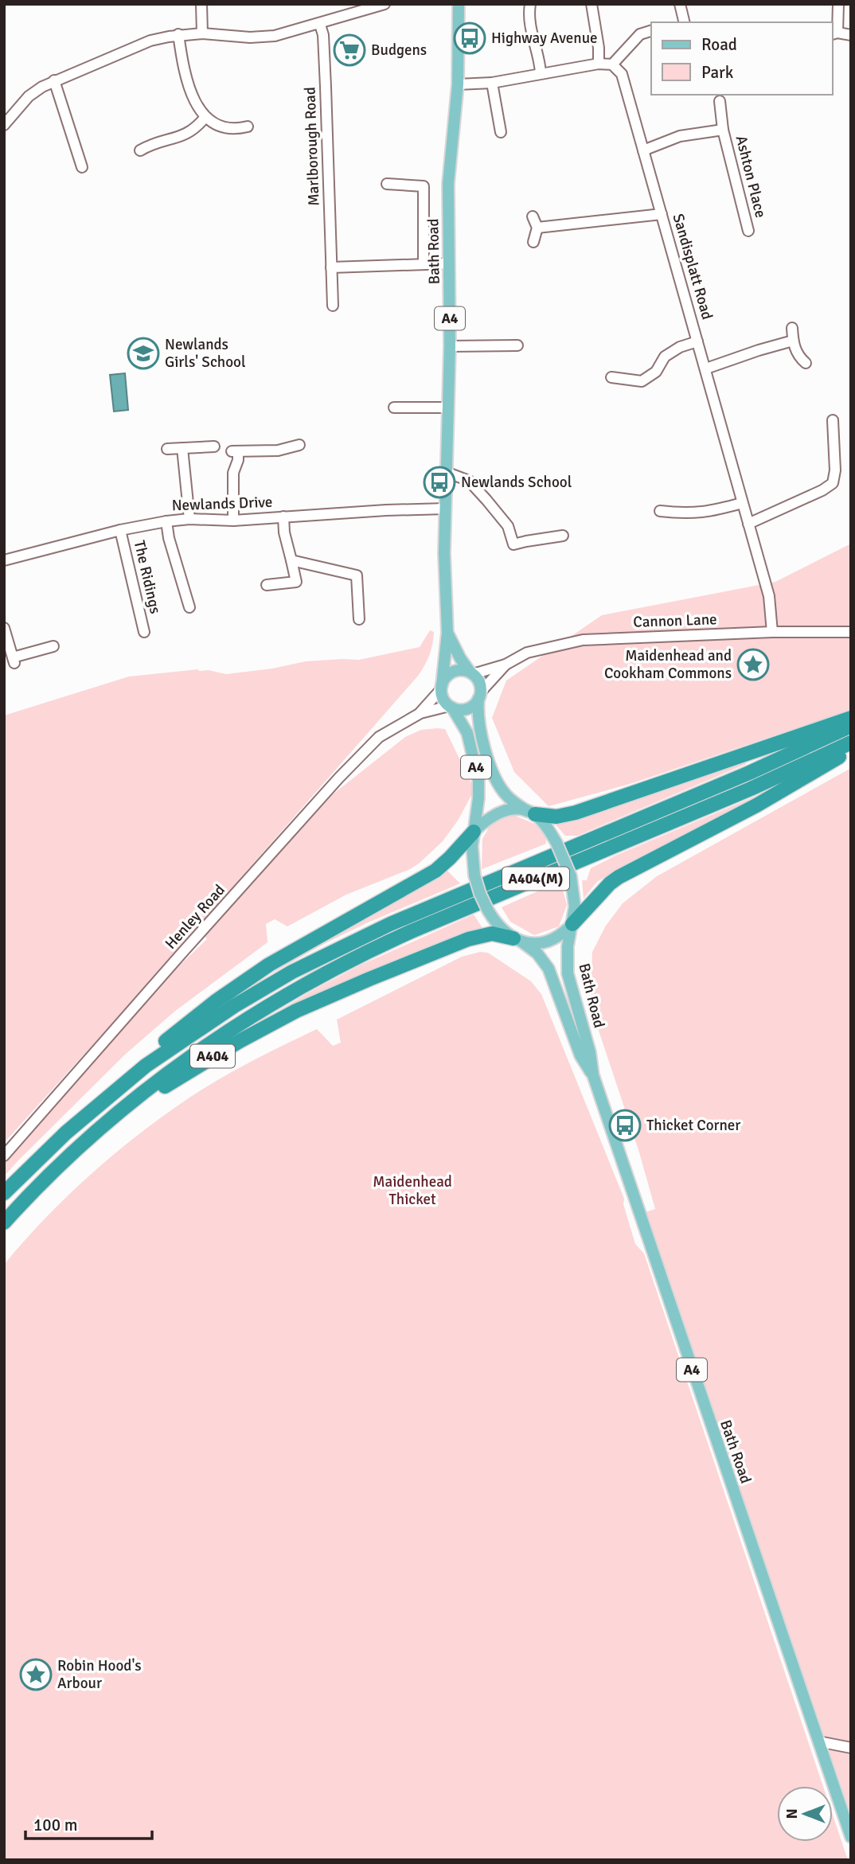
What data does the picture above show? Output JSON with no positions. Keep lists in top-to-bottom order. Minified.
{"streets":{"highway":["A404(M)","A404"],"main road":["Bath Road","A4"],"street":["Marlborough Road","Ashton Place","Sandisplatt Road","Newlands Drive","The Ridings","Cannon Lane","Henley Road"]},"crossings":[["Ashton Place","Sandisplatt Road"],["Bath Road","A4"],["Bath Road","Newlands Drive"],["Bath Road","Cannon Lane"],["Bath Road","Henley Road"],["Bath Road","A404"],["Sandisplatt Road","Cannon Lane"],["A4","Cannon Lane"],["A4","Henley Road"],["A4","A404"],["Newlands Drive","The Ridings"],["Cannon Lane","Henley Road"],["A404(M)","A404"]],"parks":["Maidenhead Thicket"],"places":{"bus stop":["Highway Avenue","Newlands School","Thicket Corner"],"supermarket":["Budgens"],"school or university":["Newlands Girls' School"],"place":["Maidenhead and Cookham Commons","Robin Hood's Arbour"]},"legend":["Road","Park"],"scale_bar":"100 m","north":"left"}
